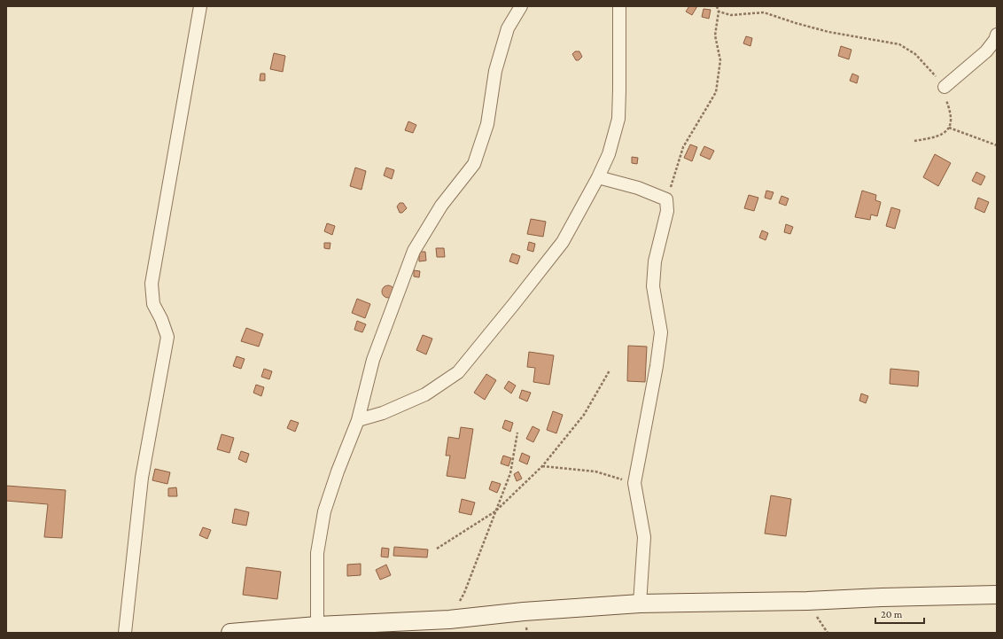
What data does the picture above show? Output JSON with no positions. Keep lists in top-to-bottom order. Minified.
{"scale_bar":"20 m"}
